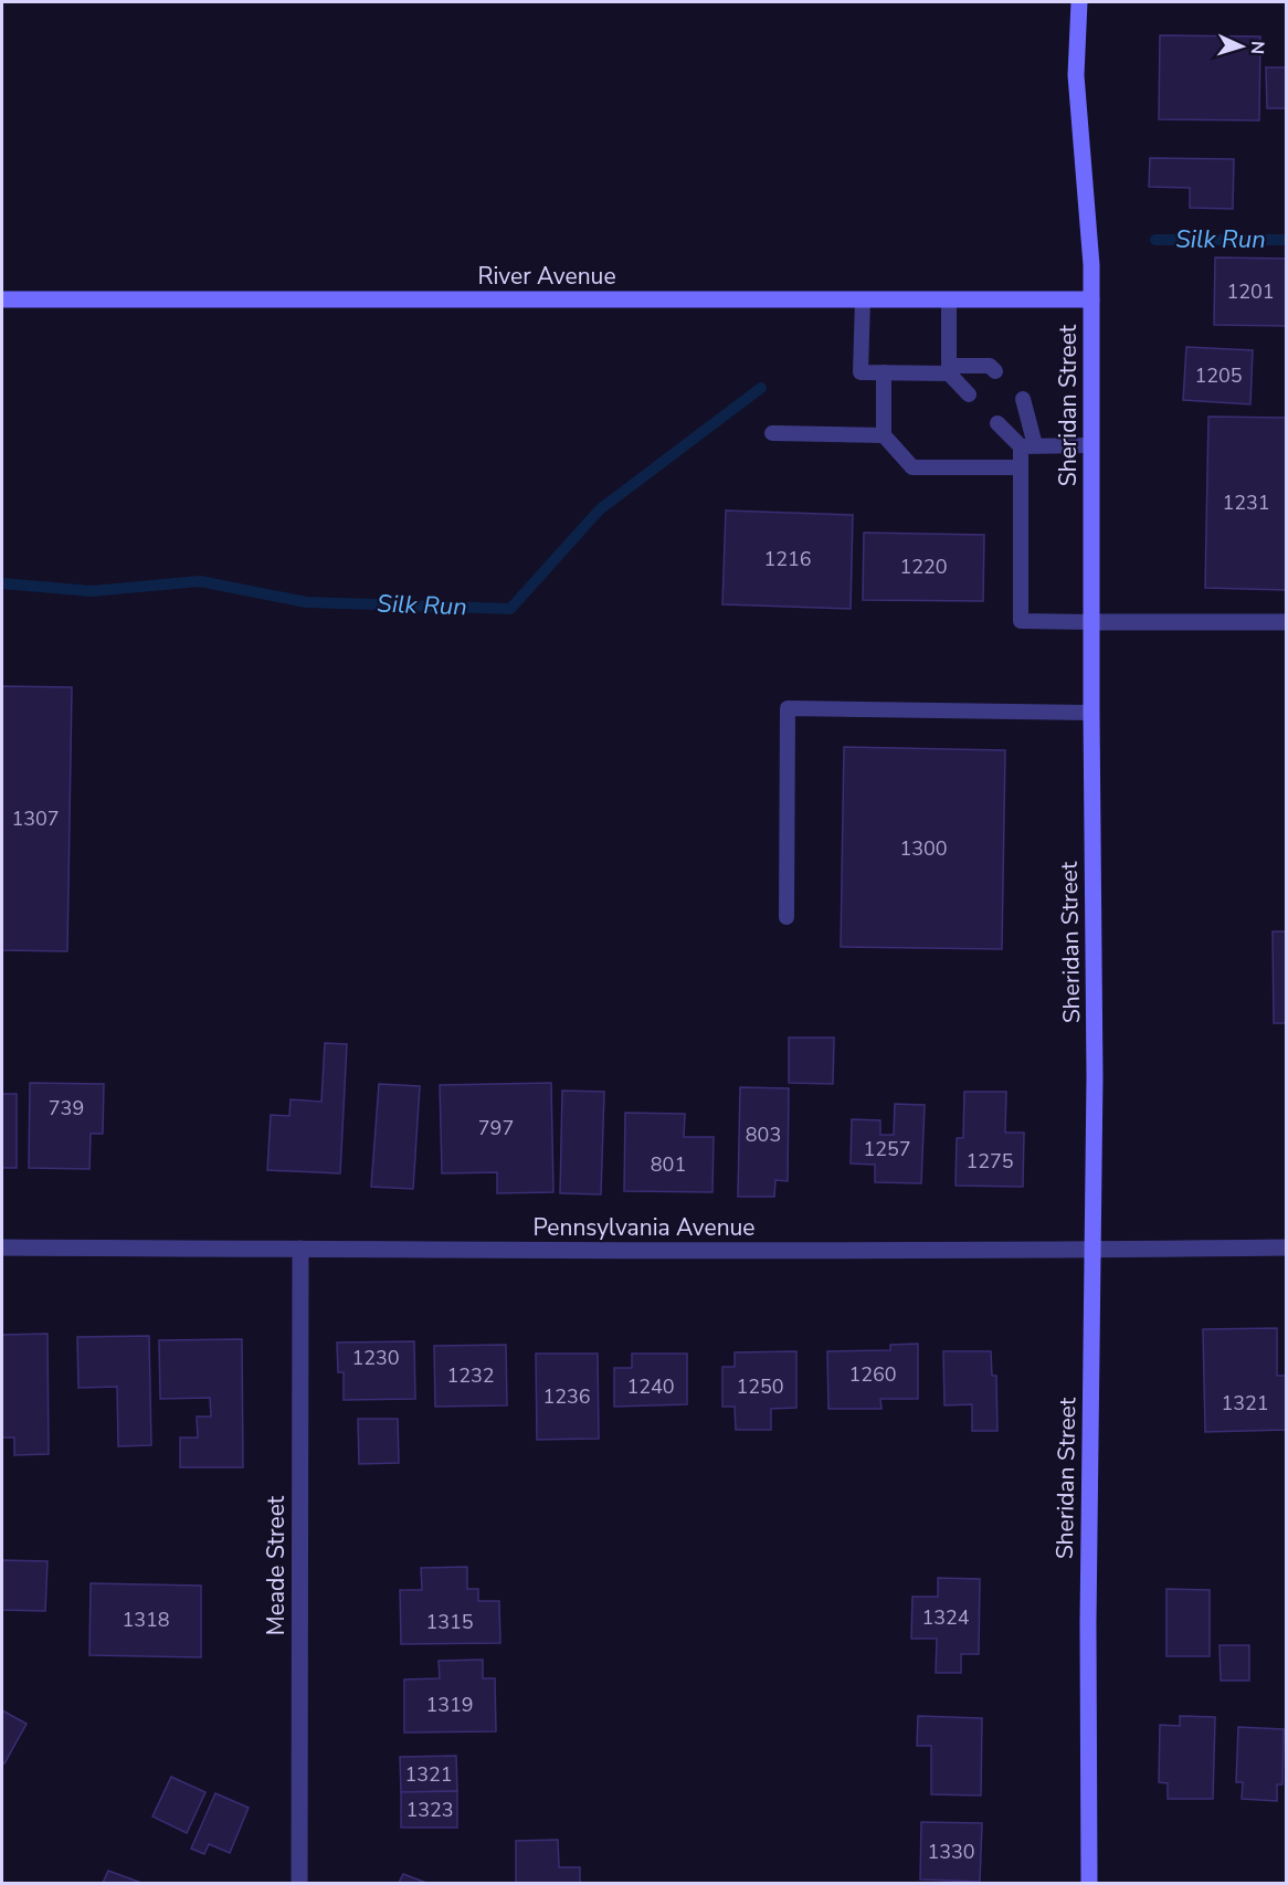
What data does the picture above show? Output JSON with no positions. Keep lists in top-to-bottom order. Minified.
{"streets":{"street":["River Avenue","Sheridan Street","Pennsylvania Avenue","Meade Street"]},"crossings":[["River Avenue","Sheridan Street"],["Sheridan Street","Pennsylvania Avenue"],["Pennsylvania Avenue","Meade Street"]],"water":["Silk Run"],"house_numbers":["1201","1205","1231","1216","1220","1307","1300","739","797","803","1257","1275","801","1230","1260","1232","1240","1250","1236","1321","1324","1318","1315","1319","1321","1323","1330"],"north":"right"}
